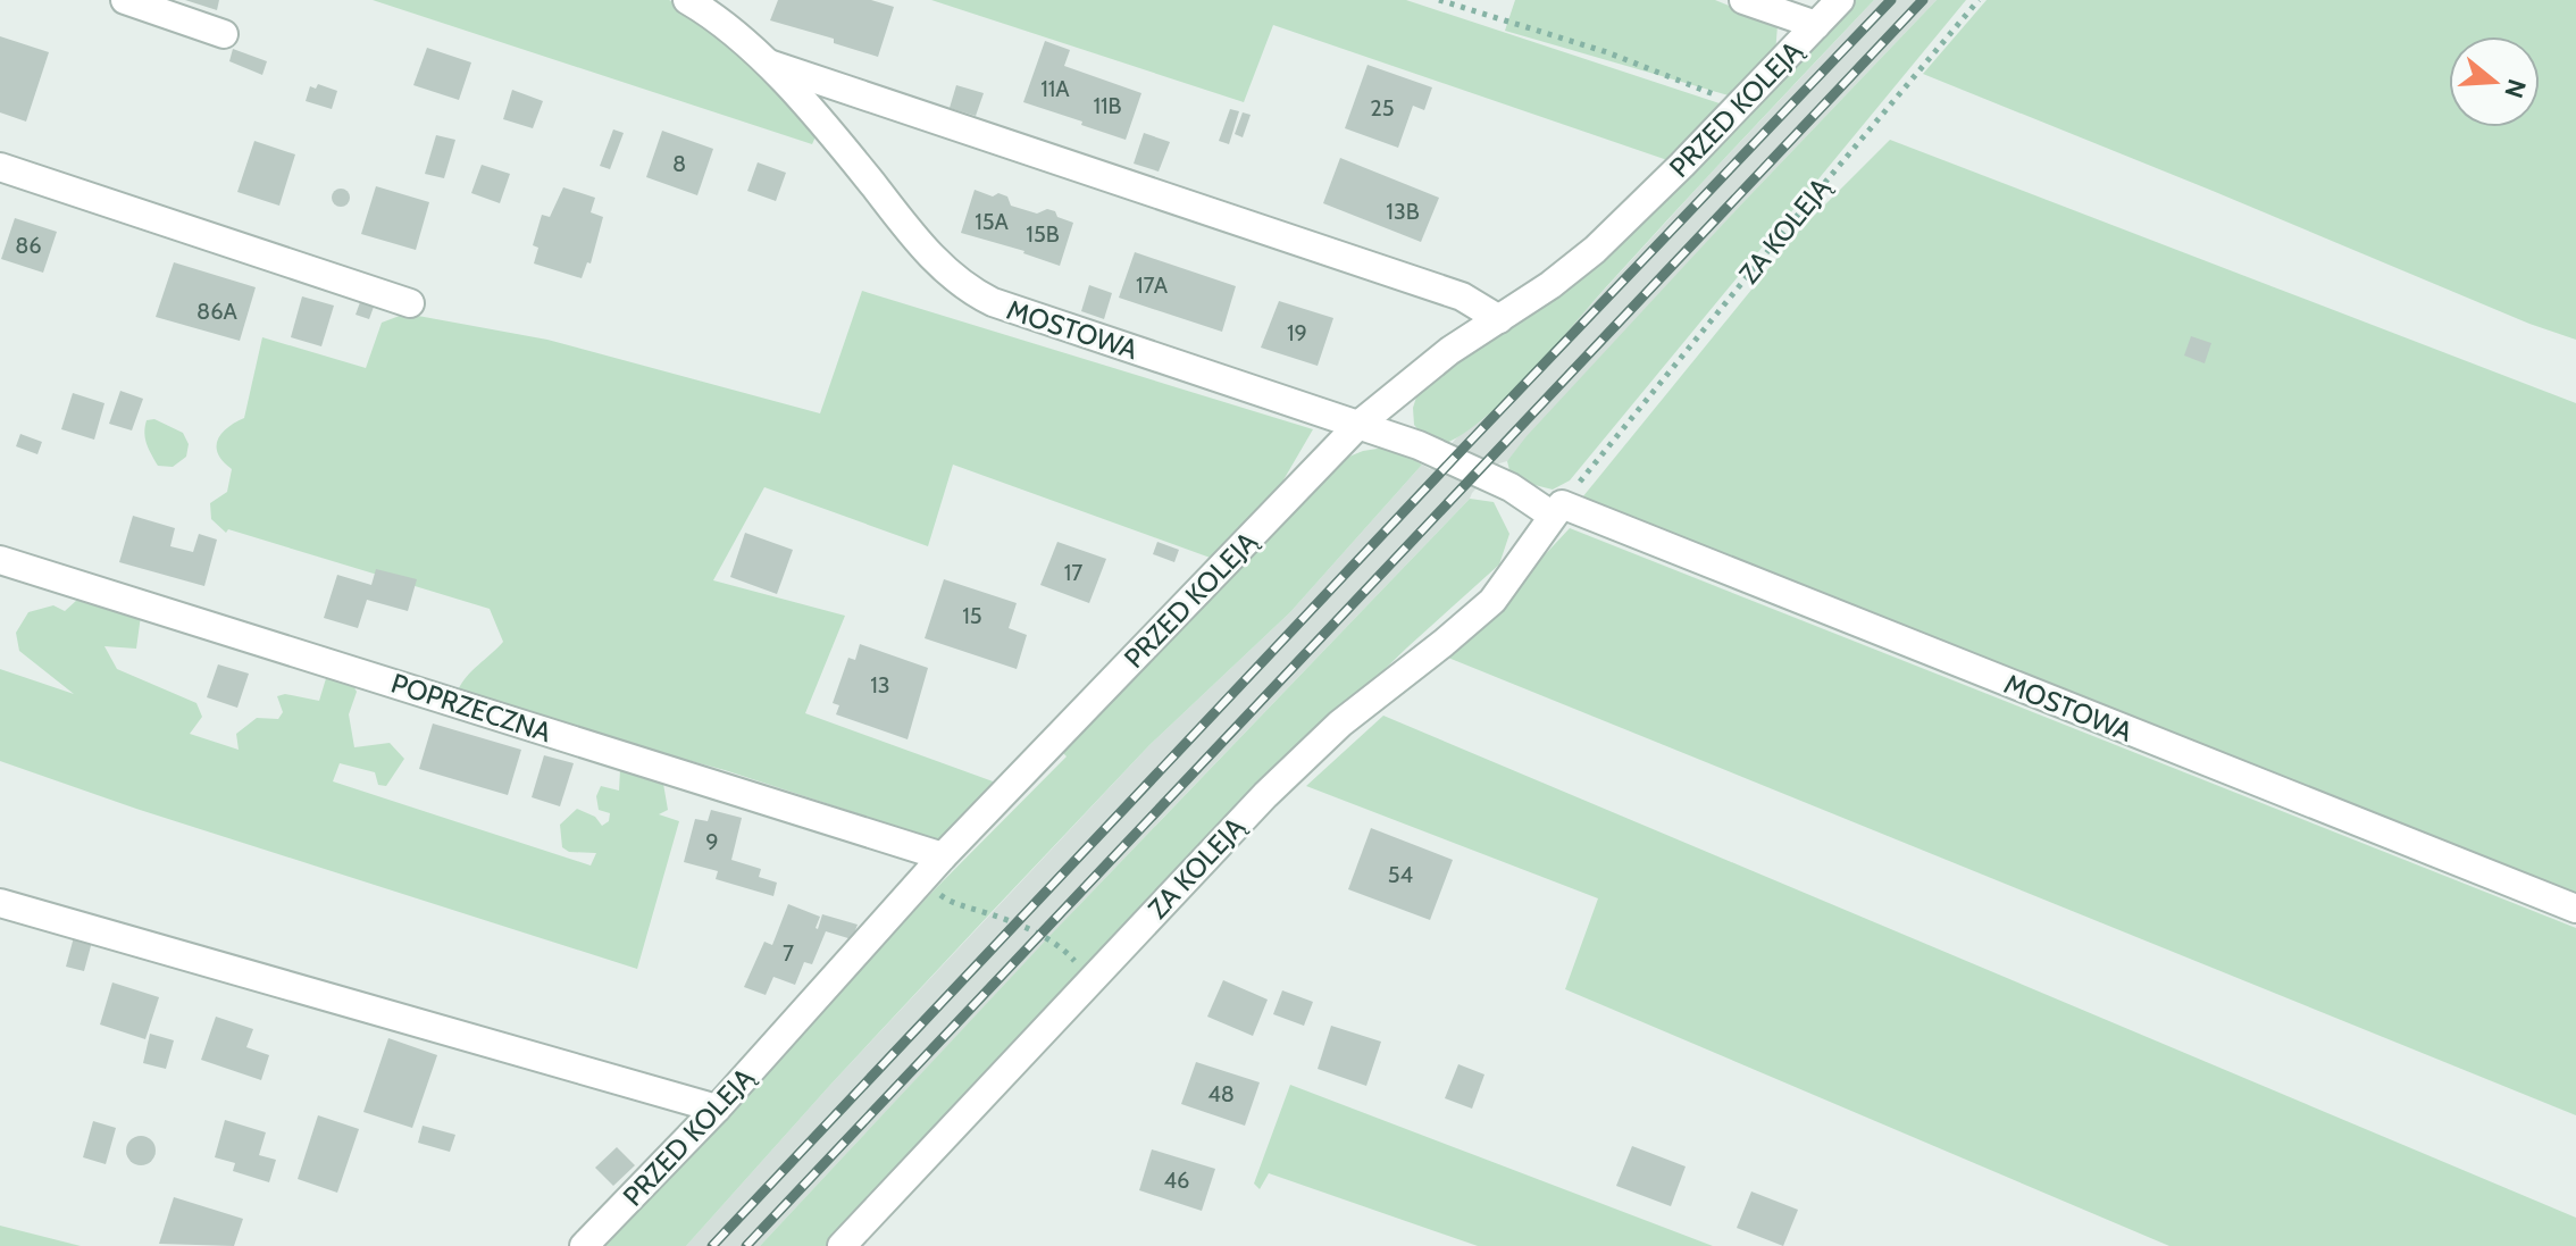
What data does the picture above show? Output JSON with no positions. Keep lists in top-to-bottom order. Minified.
{"streets":{"street":["PRZED KOLEJĄ","ZA KOLEJĄ","MOSTOWA","POPRZECZNA"]},"crossings":[["PRZED KOLEJĄ","MOSTOWA"],["PRZED KOLEJĄ","POPRZECZNA"],["ZA KOLEJĄ","MOSTOWA"]],"house_numbers":["11A","11B","25","8","13B","15A","15B","86","17A","86A","19","17","15","13","9","54","7","48","46"],"north":"right"}
